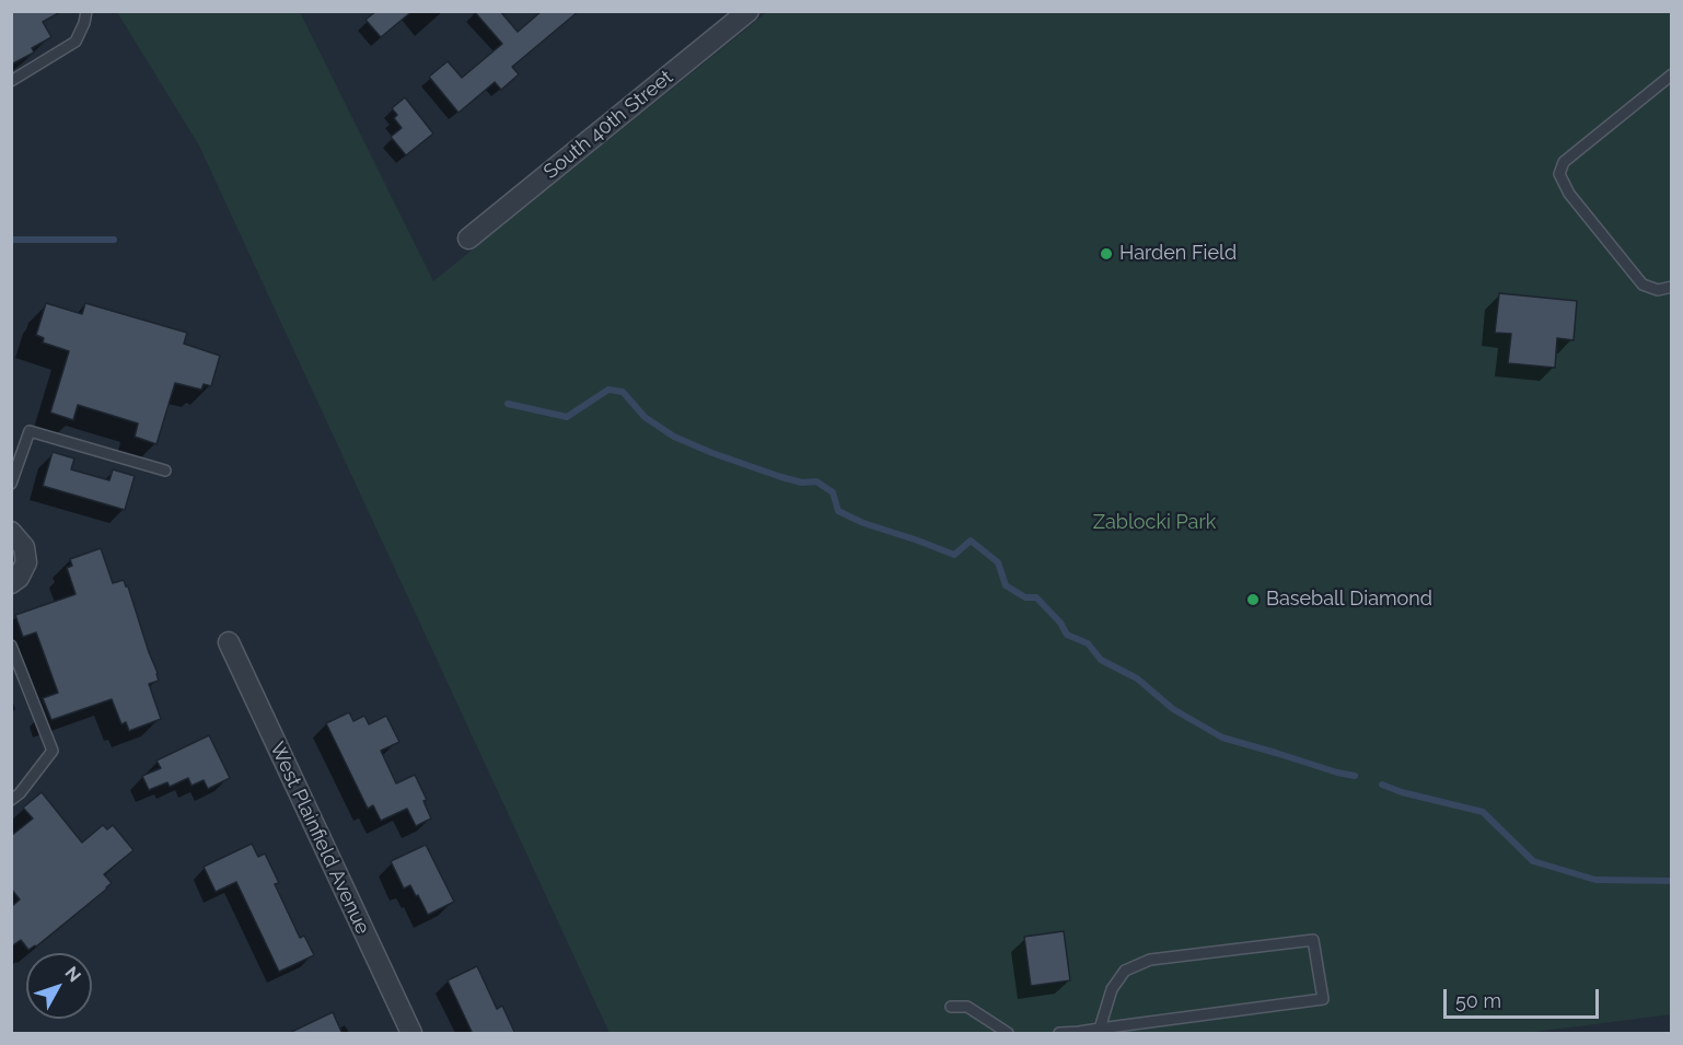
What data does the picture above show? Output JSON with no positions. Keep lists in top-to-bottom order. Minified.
{"streets":{"street":["South 40th Street","West Plainfield Avenue"]},"parks":["Zablocki Park"],"places":["Harden Field","Baseball Diamond"],"scale_bar":"50 m","north":"top right"}
